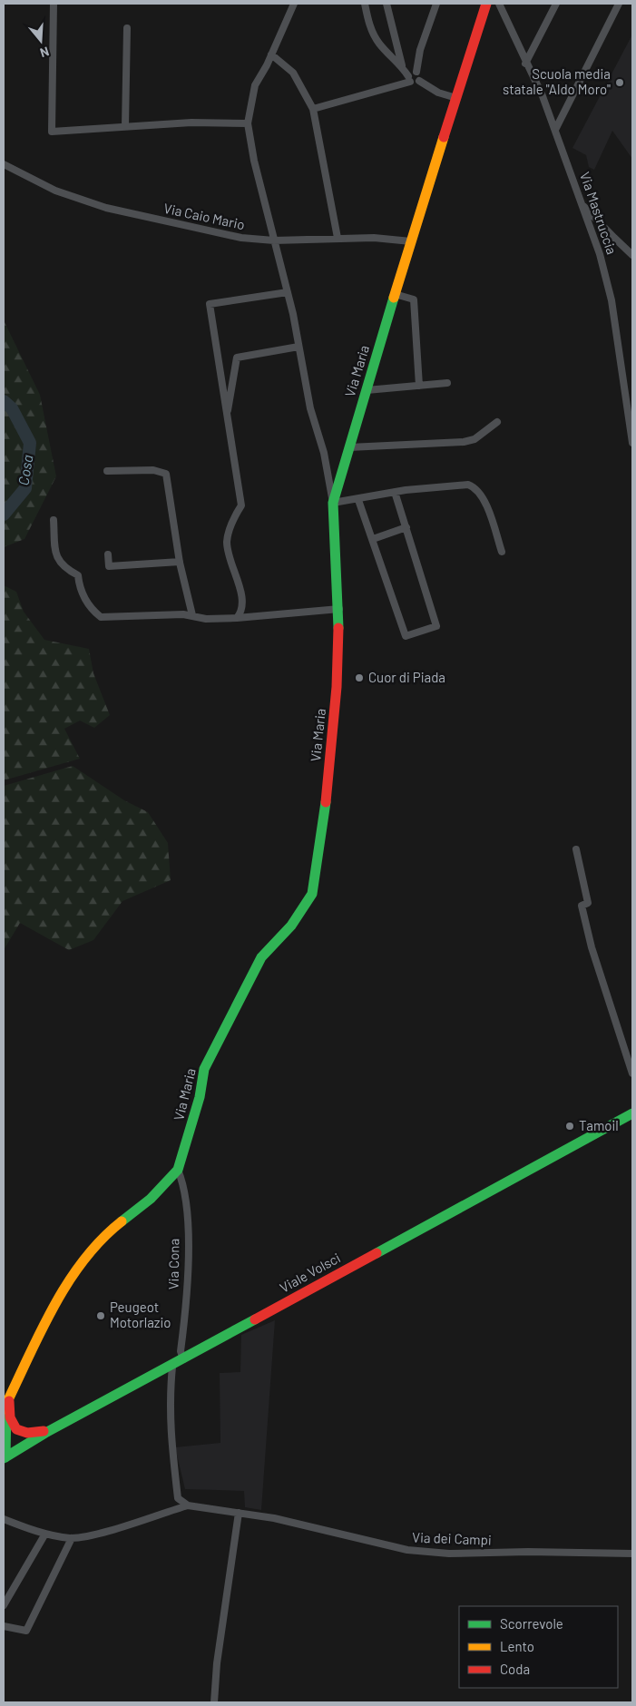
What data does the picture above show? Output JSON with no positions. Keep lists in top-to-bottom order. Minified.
{"streets":{"street":["Via Mastruccia","Via Caio Mario","Via Maria","Via Cona","Viale Volsci","Via dei Campi"]},"crossings":[["Via Caio Mario","Via Maria"],["Via Maria","Via Cona"],["Via Cona","Viale Volsci"]],"water":["Cosa"],"places":["Scuola media statale \"Aldo Moro\"","Cuor di Piada","Tamoil","Peugeot Motorlazio"],"legend":["Scorrevole","Lento","Coda"],"north":"bottom"}
